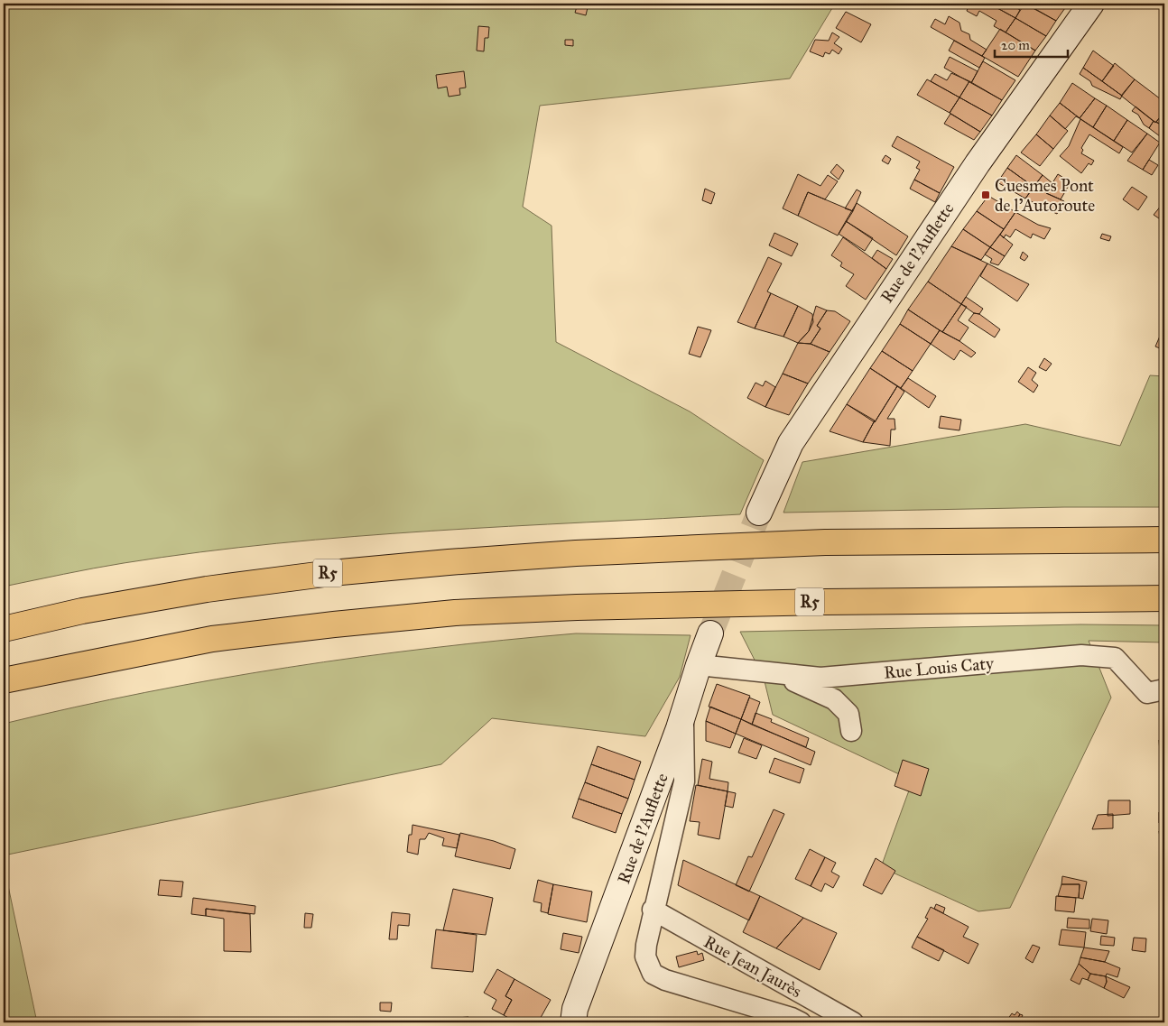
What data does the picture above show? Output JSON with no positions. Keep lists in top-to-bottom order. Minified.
{"streets":{"highway":["R5"],"street":["Rue de l'Auflette","Rue Louis Caty","Rue Jean Jaurès"]},"crossings":[["Rue de l'Auflette","Rue Louis Caty"],["Rue de l'Auflette","Rue Jean Jaurès"]],"places":{"transit":["Cuesmes Pont de l'Autoroute"]},"scale_bar":"20 m"}
